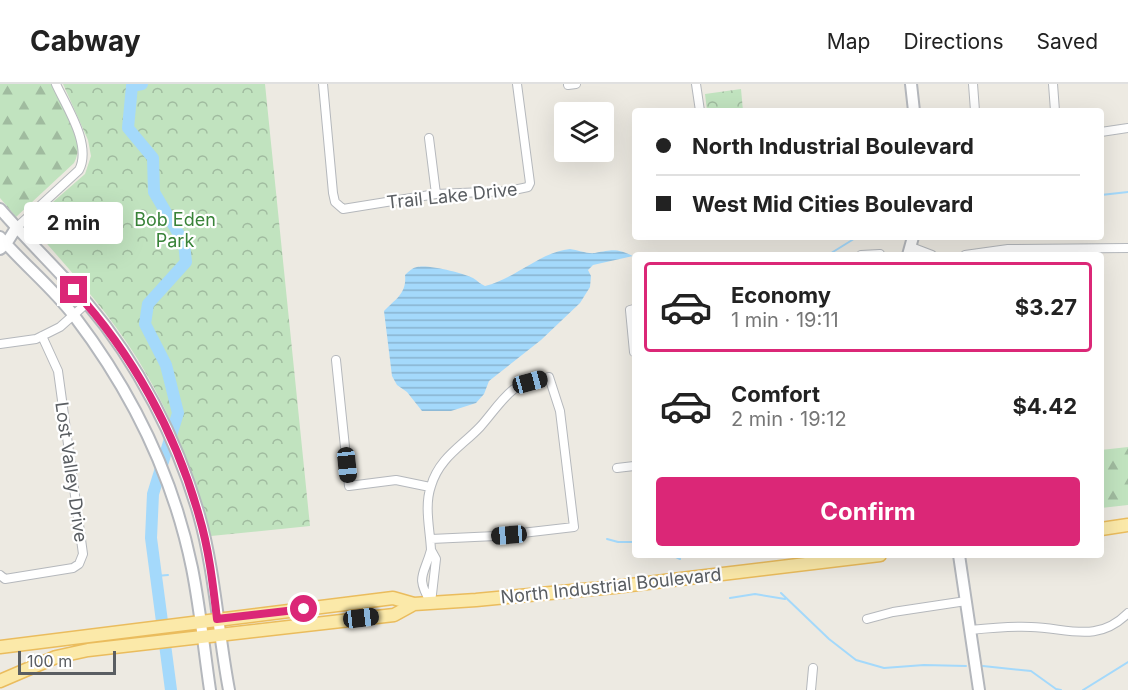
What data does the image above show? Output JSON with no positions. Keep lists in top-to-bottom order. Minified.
{"streets":{"main road":["North Industrial Boulevard"],"street":["Trail Lake Drive","Lost Valley Drive"]},"parks":["Bob Eden Park"],"scale_bar":"100 m","page":{"header":"Cabway","nav":["Map","Directions","Saved"],"banner":["North Industrial Boulevard","West Mid Cities Boulevard"],"bubble":"2 min","list":[{"name":"Economy","note":"1 min · 19:11","value":"$3.27"},{"name":"Comfort","note":"2 min · 19:12","value":"$4.42"}],"buttons":"Confirm","scale":"100 m"}}
